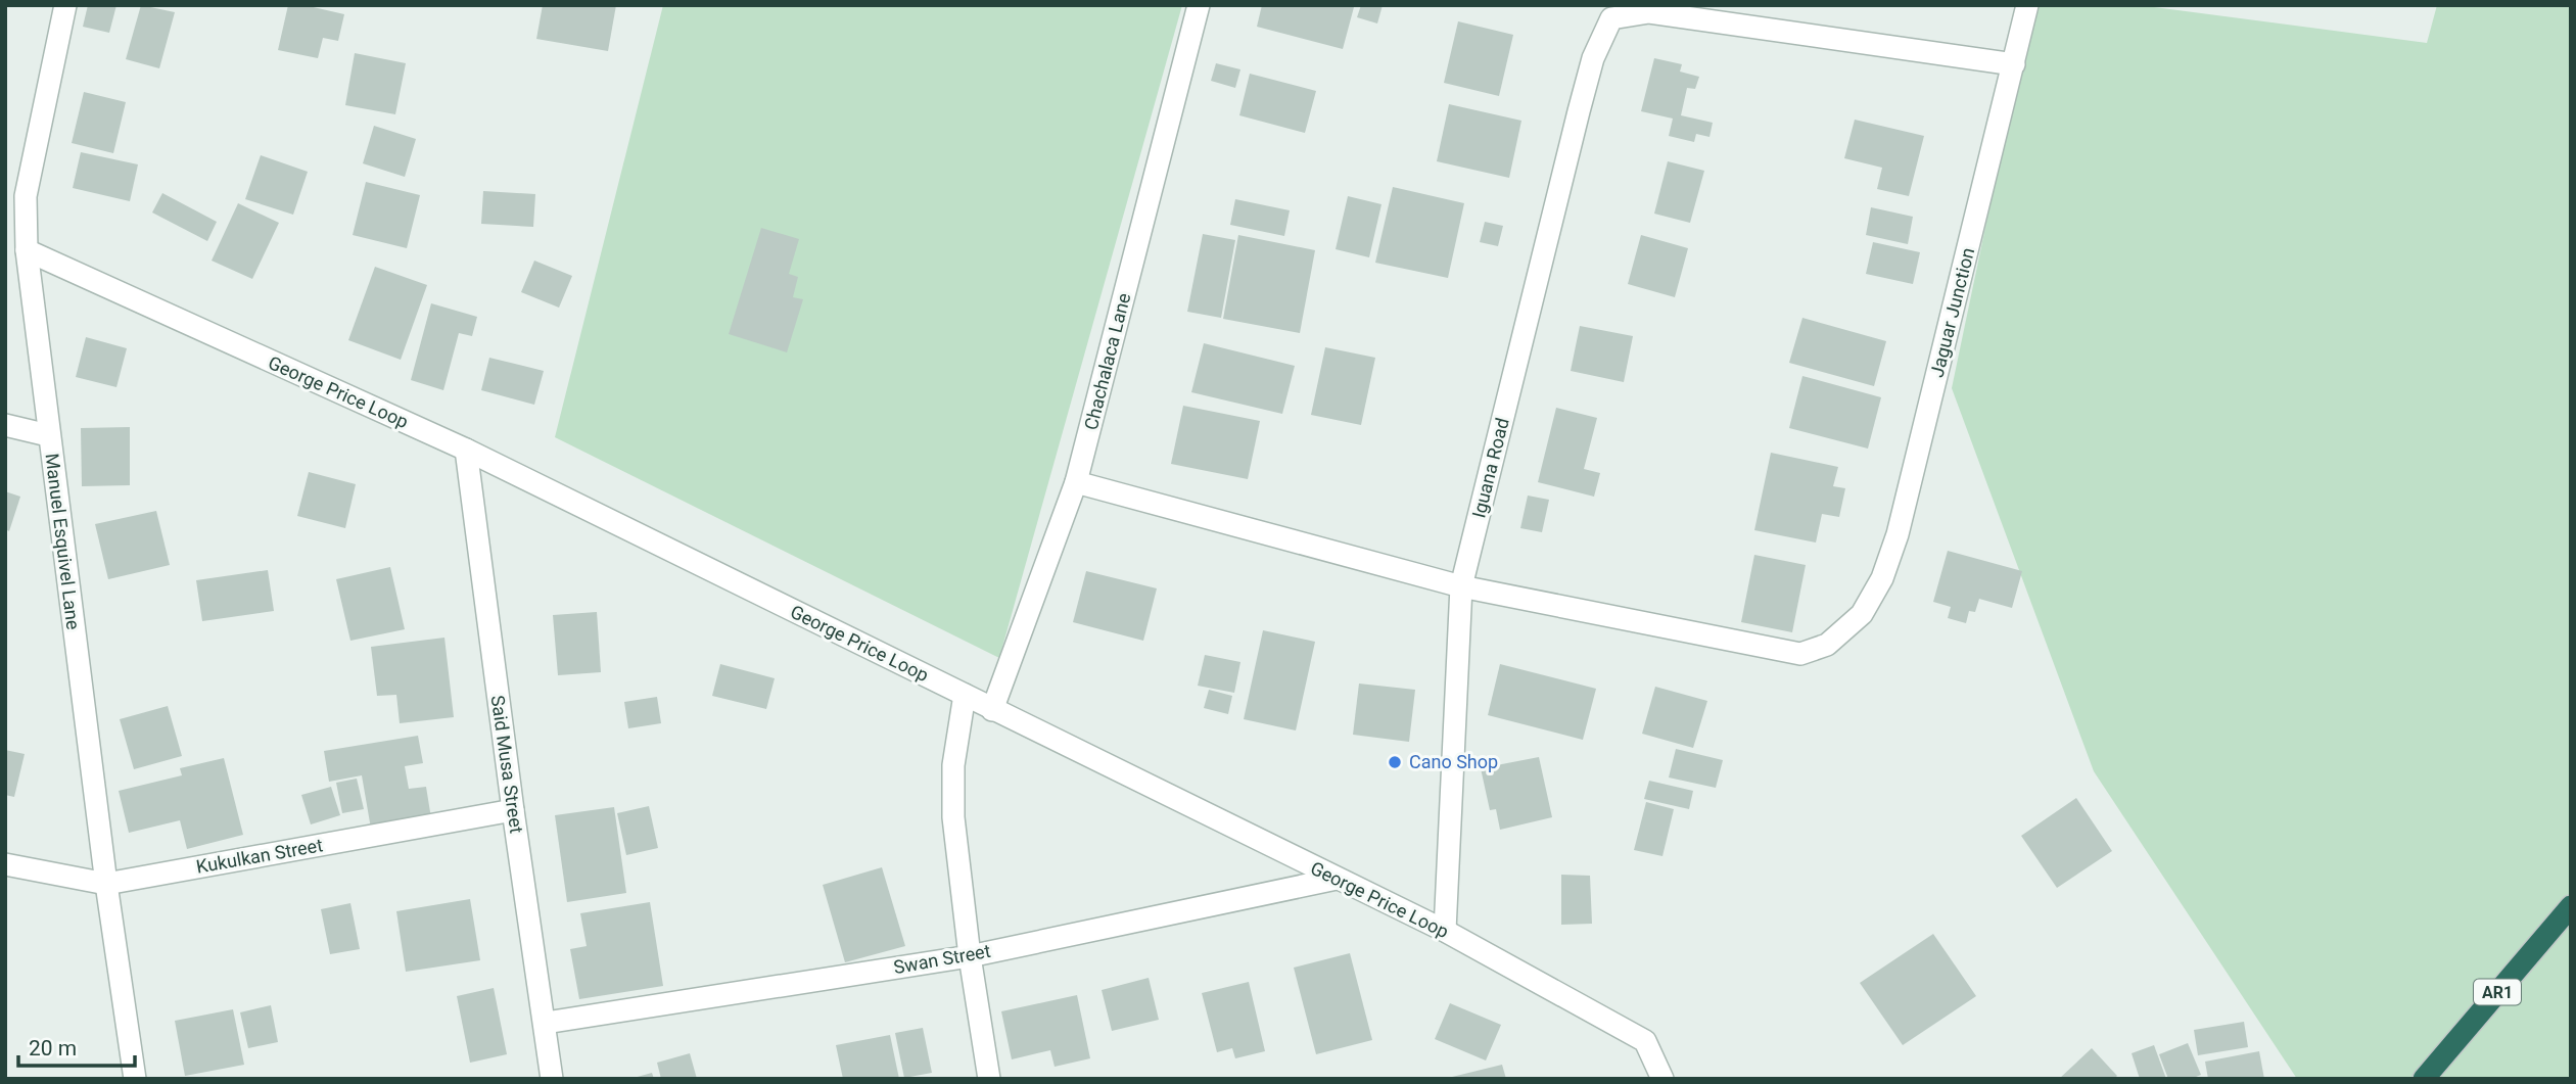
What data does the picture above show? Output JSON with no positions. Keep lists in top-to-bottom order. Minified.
{"streets":{"highway":["AR1"],"street":["Jaguar Junction","Chachalaca Lane","George Price Loop","Iguana Road","Manuel Esquivel Lane","Said Musa Street","Kukulkan Street","Swan Street"]},"crossings":[["Jaguar Junction","Chachalaca Lane"],["Jaguar Junction","Iguana Road"],["Chachalaca Lane","George Price Loop"],["George Price Loop","Iguana Road"],["George Price Loop","Manuel Esquivel Lane"],["George Price Loop","Said Musa Street"],["George Price Loop","Swan Street"],["Manuel Esquivel Lane","Kukulkan Street"],["Said Musa Street","Kukulkan Street"],["Said Musa Street","Swan Street"]],"places":["Cano Shop"],"scale_bar":"20 m"}
